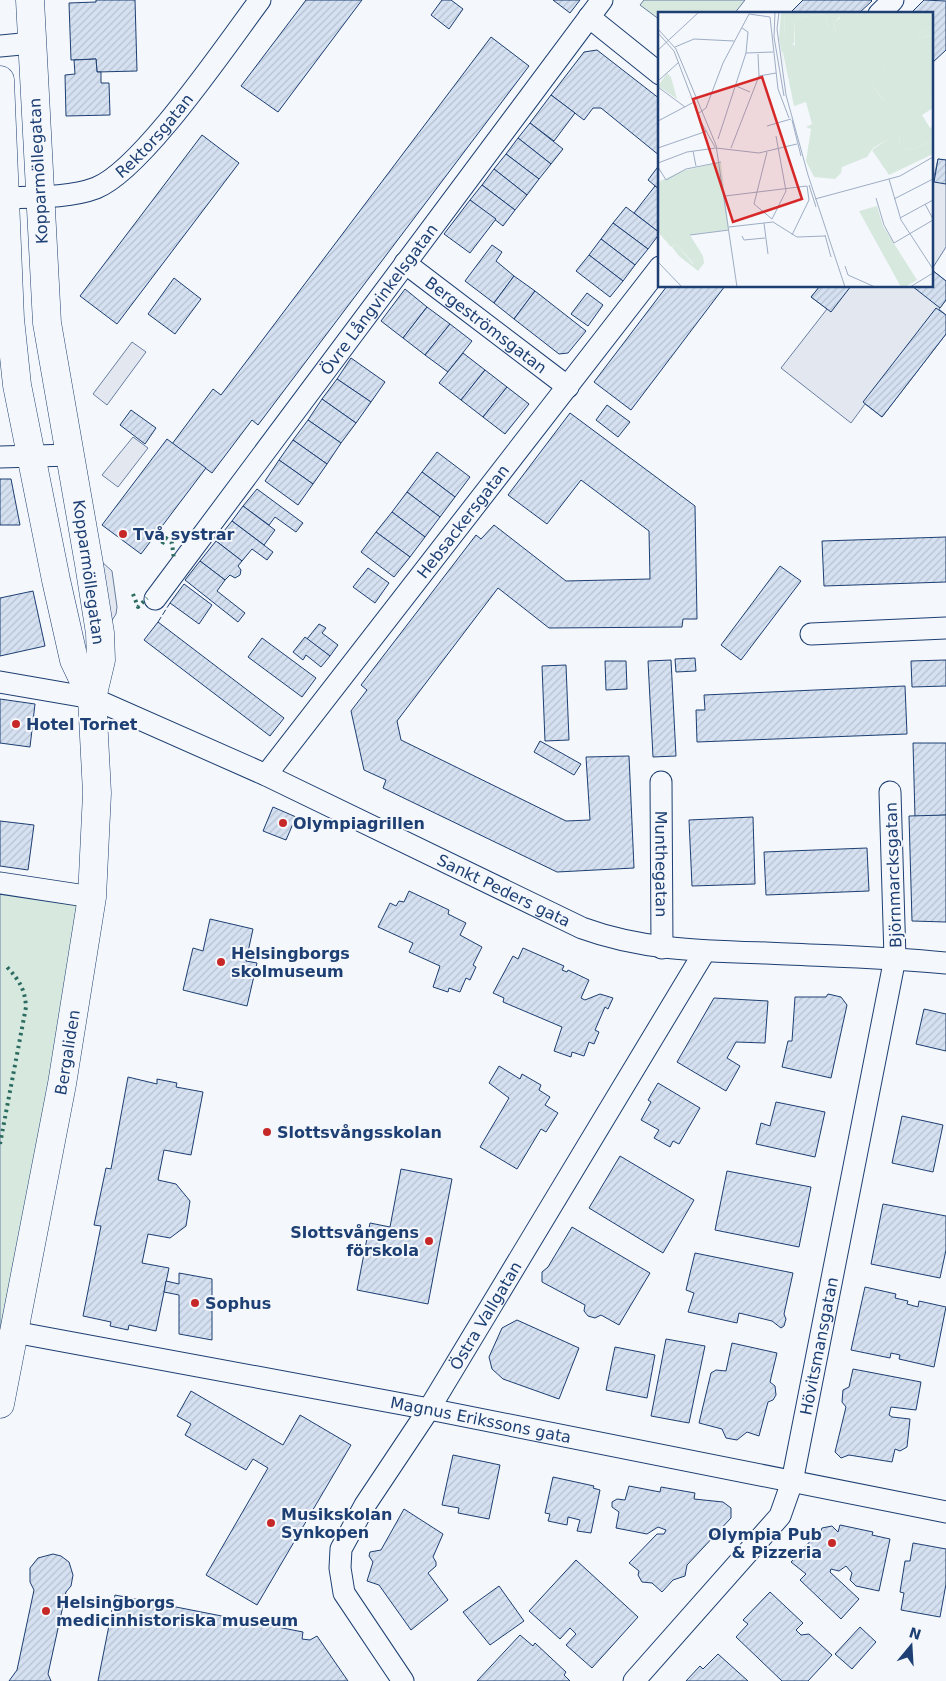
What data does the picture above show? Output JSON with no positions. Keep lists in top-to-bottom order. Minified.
{"streets":{"street":["Rektorsgatan","Kopparmöllegatan","Övre Långvinkelsgatan","Bergeströmsgatan","Hebsackersgatan","Munthegatan","Björnmarcksgatan","Sankt Peders gata","Bergaliden","Östra Vallgatan","Hövitsmansgatan","Magnus Erikssons gata"]},"crossings":[["Rektorsgatan","Kopparmöllegatan"],["Kopparmöllegatan","Sankt Peders gata"],["Kopparmöllegatan","Bergaliden"],["Övre Långvinkelsgatan","Bergeströmsgatan"],["Bergeströmsgatan","Hebsackersgatan"],["Hebsackersgatan","Sankt Peders gata"],["Munthegatan","Sankt Peders gata"],["Björnmarcksgatan","Sankt Peders gata"],["Björnmarcksgatan","Hövitsmansgatan"],["Sankt Peders gata","Bergaliden"],["Sankt Peders gata","Östra Vallgatan"],["Sankt Peders gata","Hövitsmansgatan"],["Bergaliden","Magnus Erikssons gata"],["Östra Vallgatan","Magnus Erikssons gata"],["Hövitsmansgatan","Magnus Erikssons gata"]],"places":["Två systrar","Hotel Tornet","Olympiagrillen","Helsingborgs skolmuseum","Slottsvångsskolan","Slottsvångens förskola","Sophus","Musikskolan Synkopen","Olympia Pub & Pizzeria","Helsingborgs medicinhistoriska museum"],"north":"top"}
